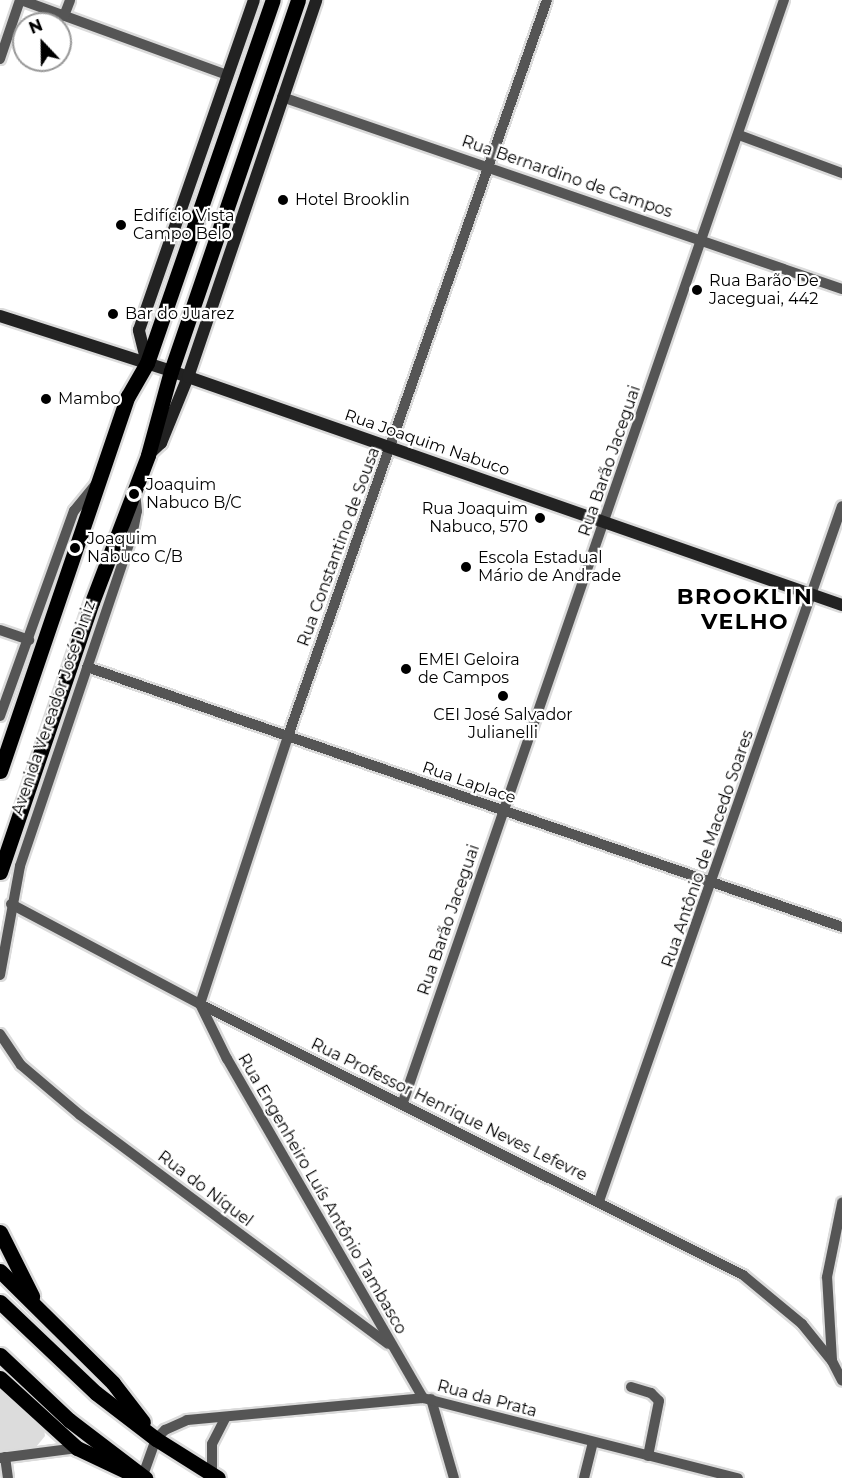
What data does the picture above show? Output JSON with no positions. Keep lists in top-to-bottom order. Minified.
{"streets":{"main road":["Avenida Vereador José Diniz"],"street":["Rua Bernardino de Campos","Rua Joaquim Nabuco","Rua Barão Jaceguai","Rua Constantino de Sousa","Rua Laplace","Rua Antônio de Macedo Soares","Rua Professor Henrique Neves Lefevre","Rua do Níquel","Rua Engenheiro Luís Antônio Tambasco","Rua da Prata"]},"crossings":[["Rua Bernardino de Campos","Rua Barão Jaceguai"],["Rua Bernardino de Campos","Rua Constantino de Sousa"],["Rua Bernardino de Campos","Avenida Vereador José Diniz"],["Rua Joaquim Nabuco","Rua Barão Jaceguai"],["Rua Joaquim Nabuco","Rua Constantino de Sousa"],["Rua Joaquim Nabuco","Avenida Vereador José Diniz"],["Rua Joaquim Nabuco","Rua Antônio de Macedo Soares"],["Rua Barão Jaceguai","Rua Laplace"],["Rua Barão Jaceguai","Rua Professor Henrique Neves Lefevre"],["Rua Constantino de Sousa","Rua Laplace"],["Rua Constantino de Sousa","Rua Professor Henrique Neves Lefevre"],["Rua Constantino de Sousa","Rua Engenheiro Luís Antônio Tambasco"],["Avenida Vereador José Diniz","Rua Laplace"],["Avenida Vereador José Diniz","Rua Professor Henrique Neves Lefevre"],["Rua Laplace","Rua Antônio de Macedo Soares"],["Rua Antônio de Macedo Soares","Rua Professor Henrique Neves Lefevre"],["Rua Professor Henrique Neves Lefevre","Rua Engenheiro Luís Antônio Tambasco"],["Rua do Níquel","Rua Engenheiro Luís Antônio Tambasco"],["Rua Engenheiro Luís Antônio Tambasco","Rua da Prata"]],"districts":["BROOKLIN VELHO"],"places":["Hotel Brooklin","Edifício Vista Campo Belo","Rua Barão De Jaceguai, 442","Bar do Juarez","Mambo","Joaquim Nabuco B/C","Rua Joaquim Nabuco, 570","Joaquim Nabuco C/B","Escola Estadual Mário de Andrade","EMEI Geloira de Campos","CEI José Salvador Julianelli"],"north":"top"}
